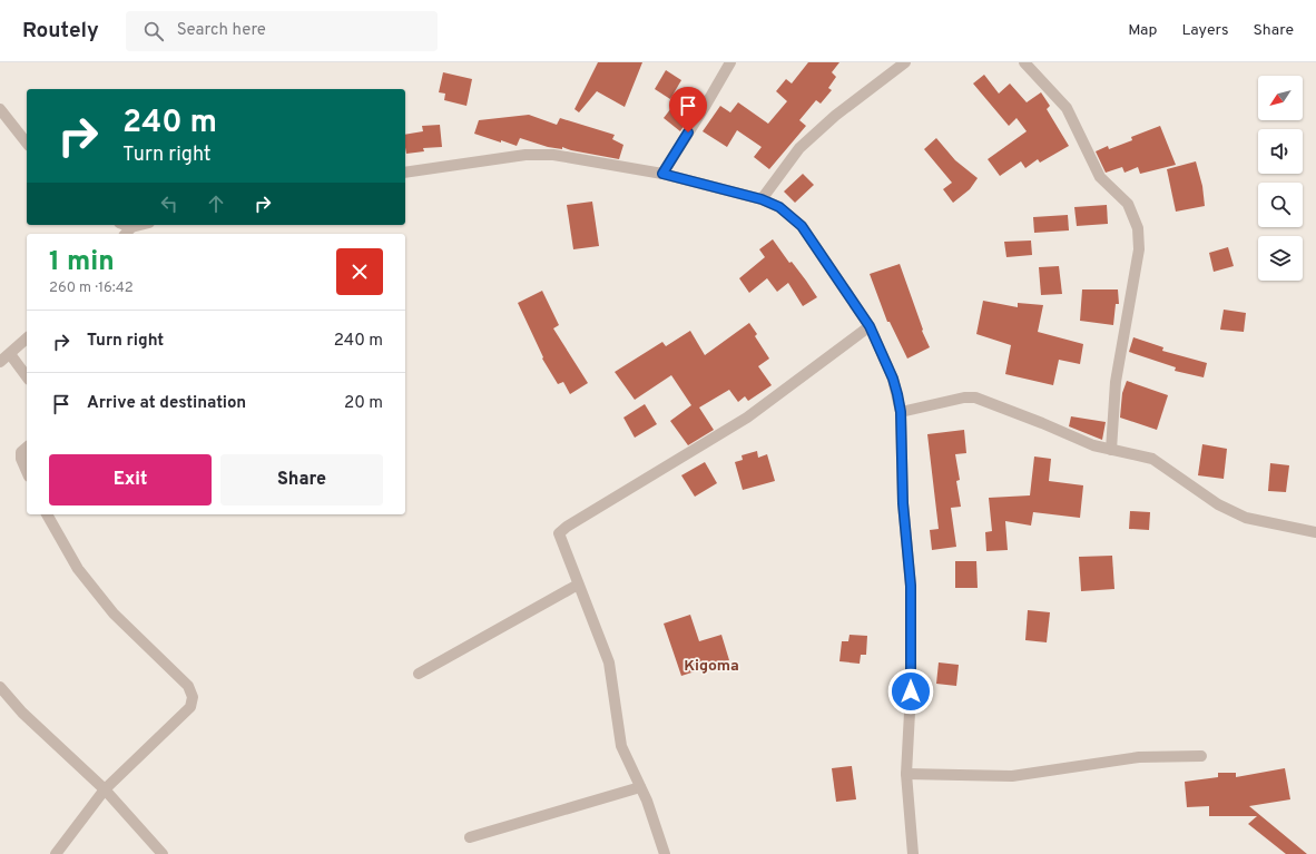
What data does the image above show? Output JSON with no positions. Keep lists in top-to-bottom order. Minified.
{"districts":["Kigoma"],"north":"bottom left","page":{"header":"Routely","search":"Search here","nav":["Map","Layers","Share"],"turn":["240 m","Turn right"],"heading":["1 min","260 m · 16:42"],"list":[{"name":"Turn right","value":"240 m"},{"name":"Arrive at destination","value":"20 m"}],"buttons":["Exit","Share"]}}
